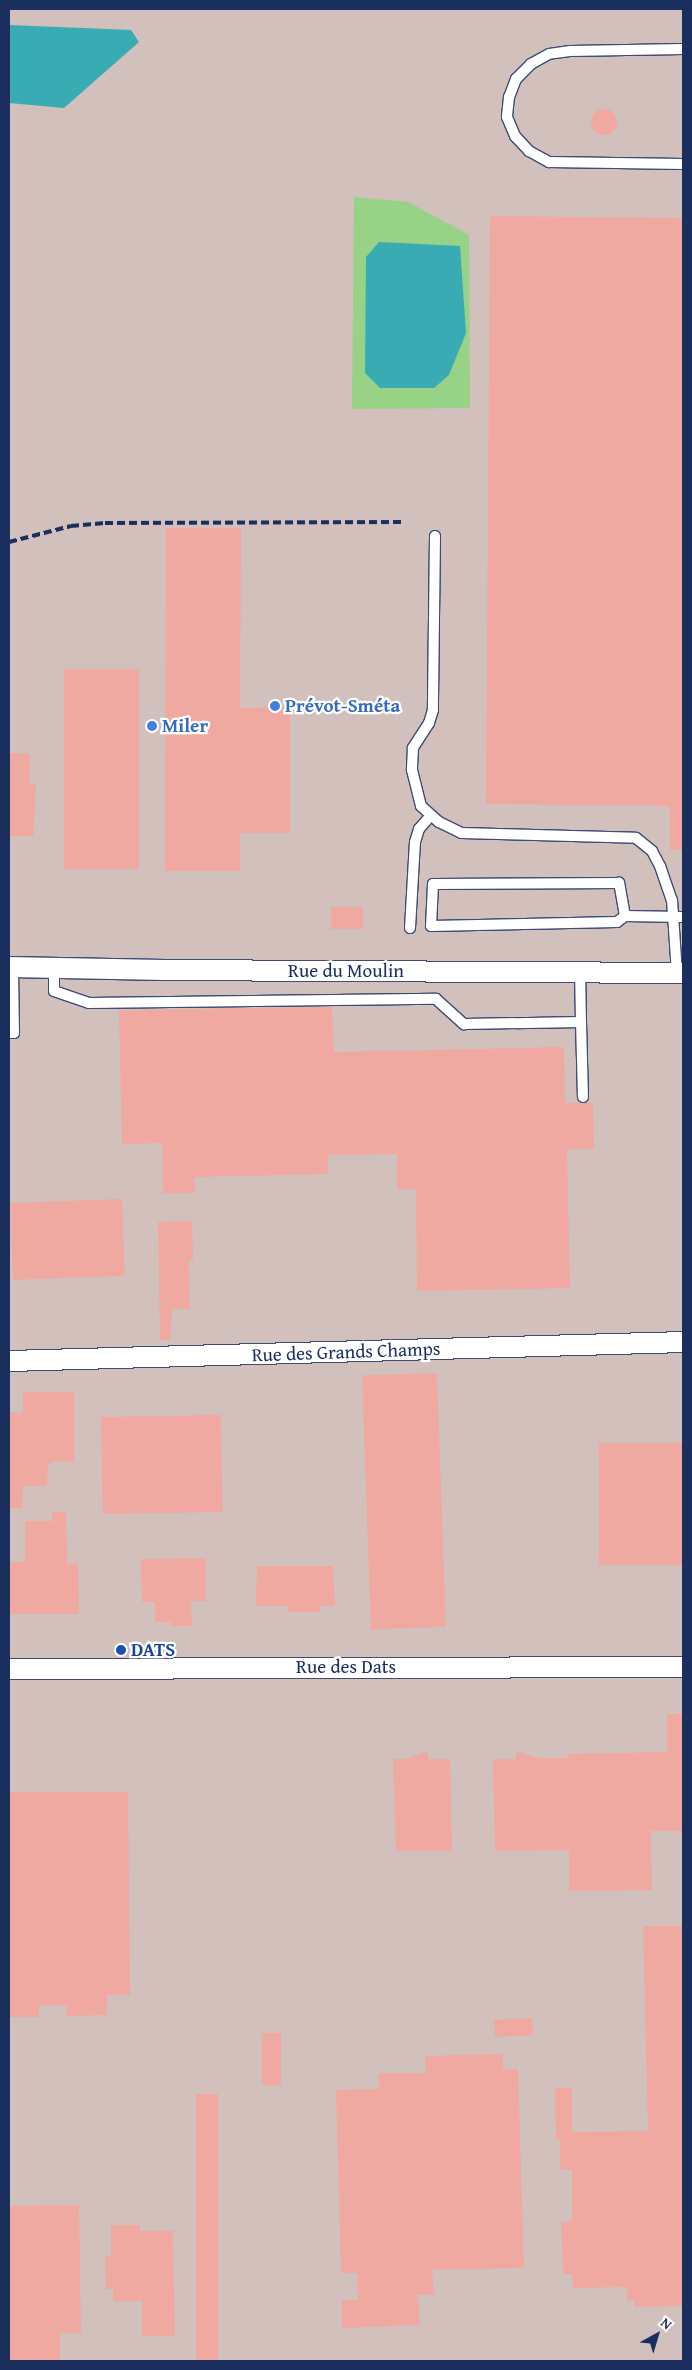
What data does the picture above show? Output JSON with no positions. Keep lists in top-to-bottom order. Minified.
{"streets":{"street":["Rue du Moulin","Rue des Grands Champs","Rue des Dats"]},"places":["Prévot-Sméta","Miler","DATS"],"north":"top right"}
